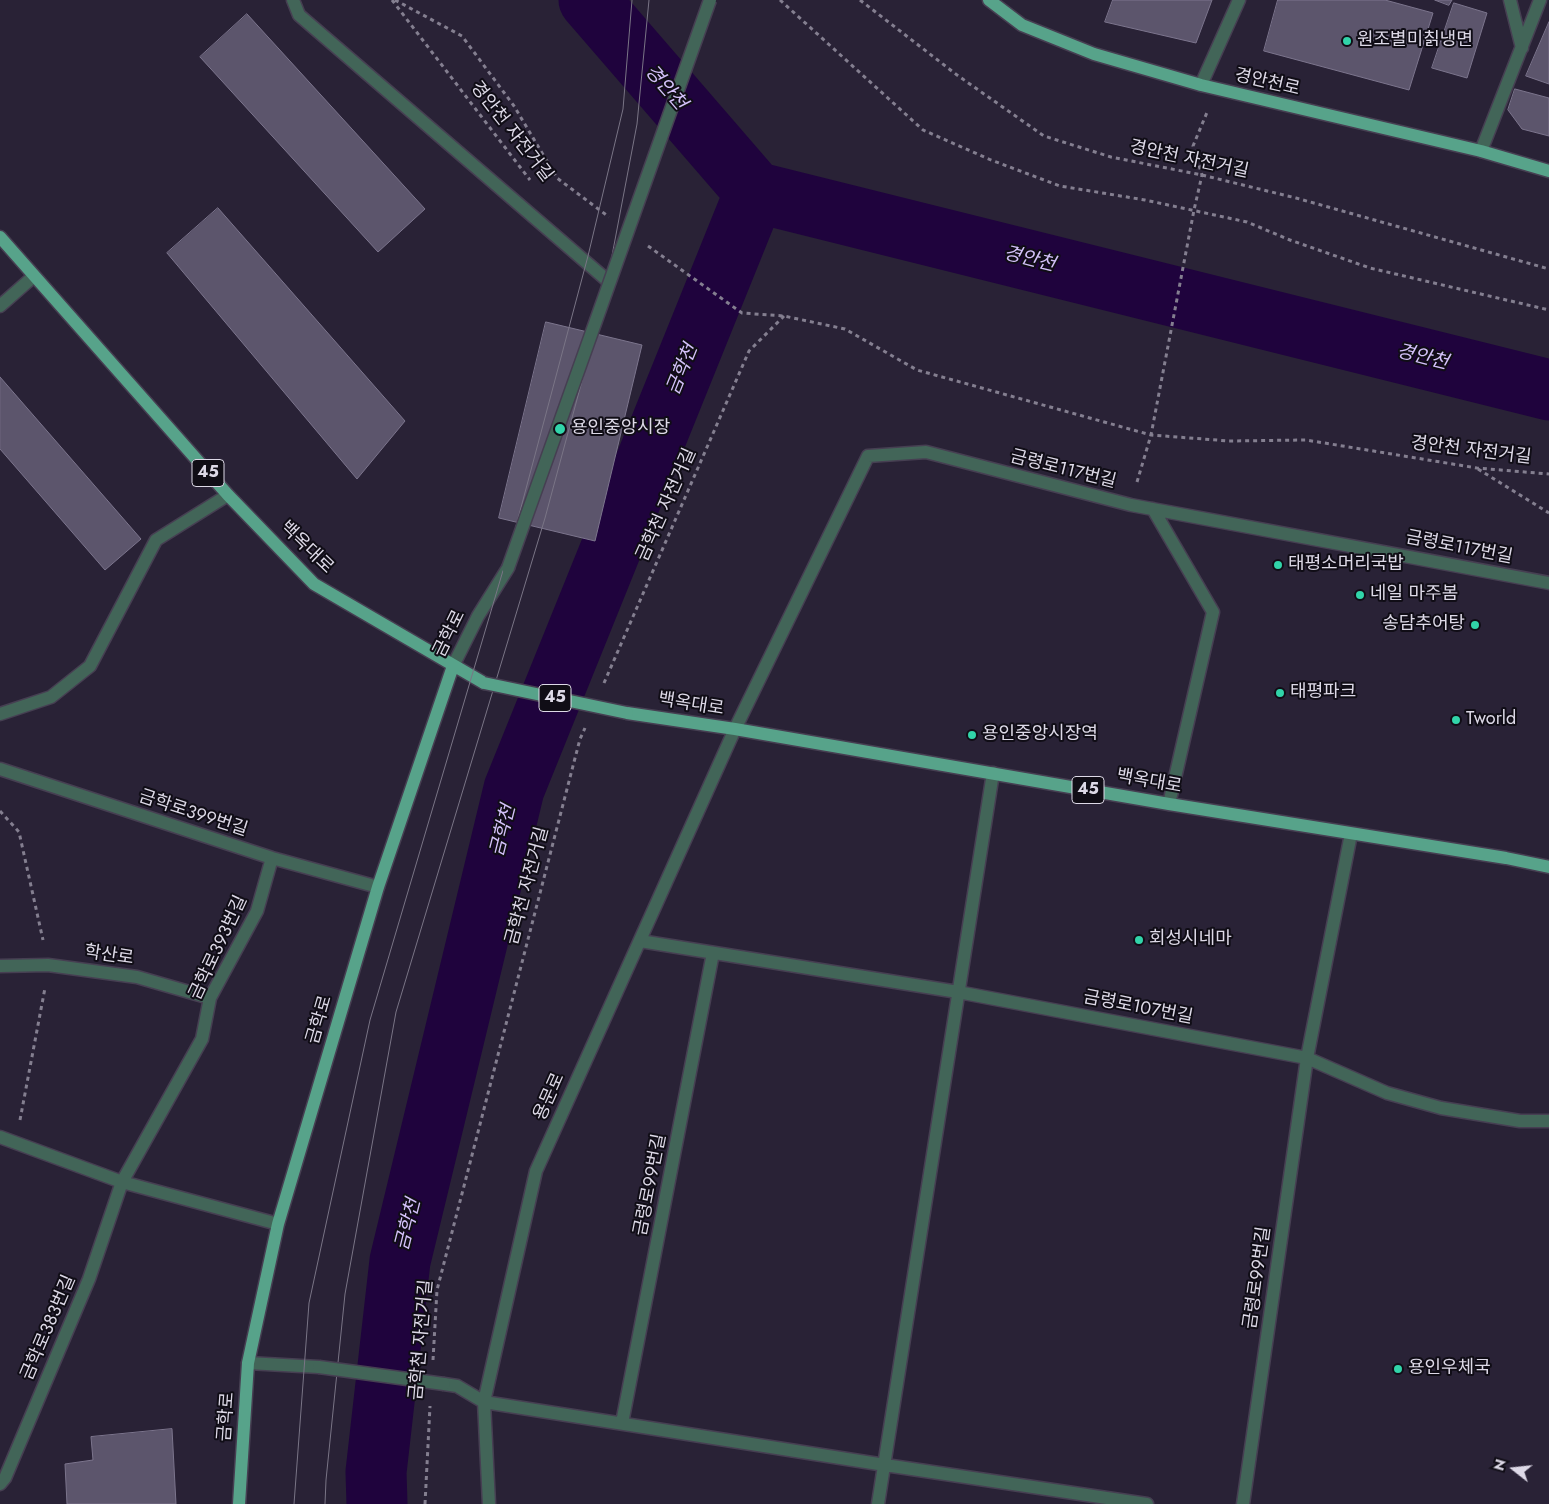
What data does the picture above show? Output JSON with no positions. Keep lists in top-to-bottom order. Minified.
{"streets":{"main road":["경안천로","45","백옥대로","금학로"],"street":["금령로117번길","금학로399번길","금학로393번길","학산로","금령로107번길","용문로","금령로99번길","금학로383번길"],"path":["경안천 자전거길","금학천 자전거길"]},"crossings":[["경안천 자전거길","금학천 자전거길"],["금령로117번길","백옥대로"],["금령로117번길","용문로"],["백옥대로","금학로"],["백옥대로","용문로"],["백옥대로","금령로99번길"],["금학로","금학로399번길"],["금학로399번길","금학로393번길"],["금학로393번길","학산로"],["금학로393번길","금학로383번길"],["금령로107번길","용문로"],["금령로107번길","금령로99번길"]],"water":["경안천","금학천"],"places":["원조별미칡냉면","용인중앙시장","태평소머리국밥","네일 마주봄","송담추어탕","태평파크","Tworld","용인중앙시장역","회성시네마","용인우체국"],"north":"left"}
